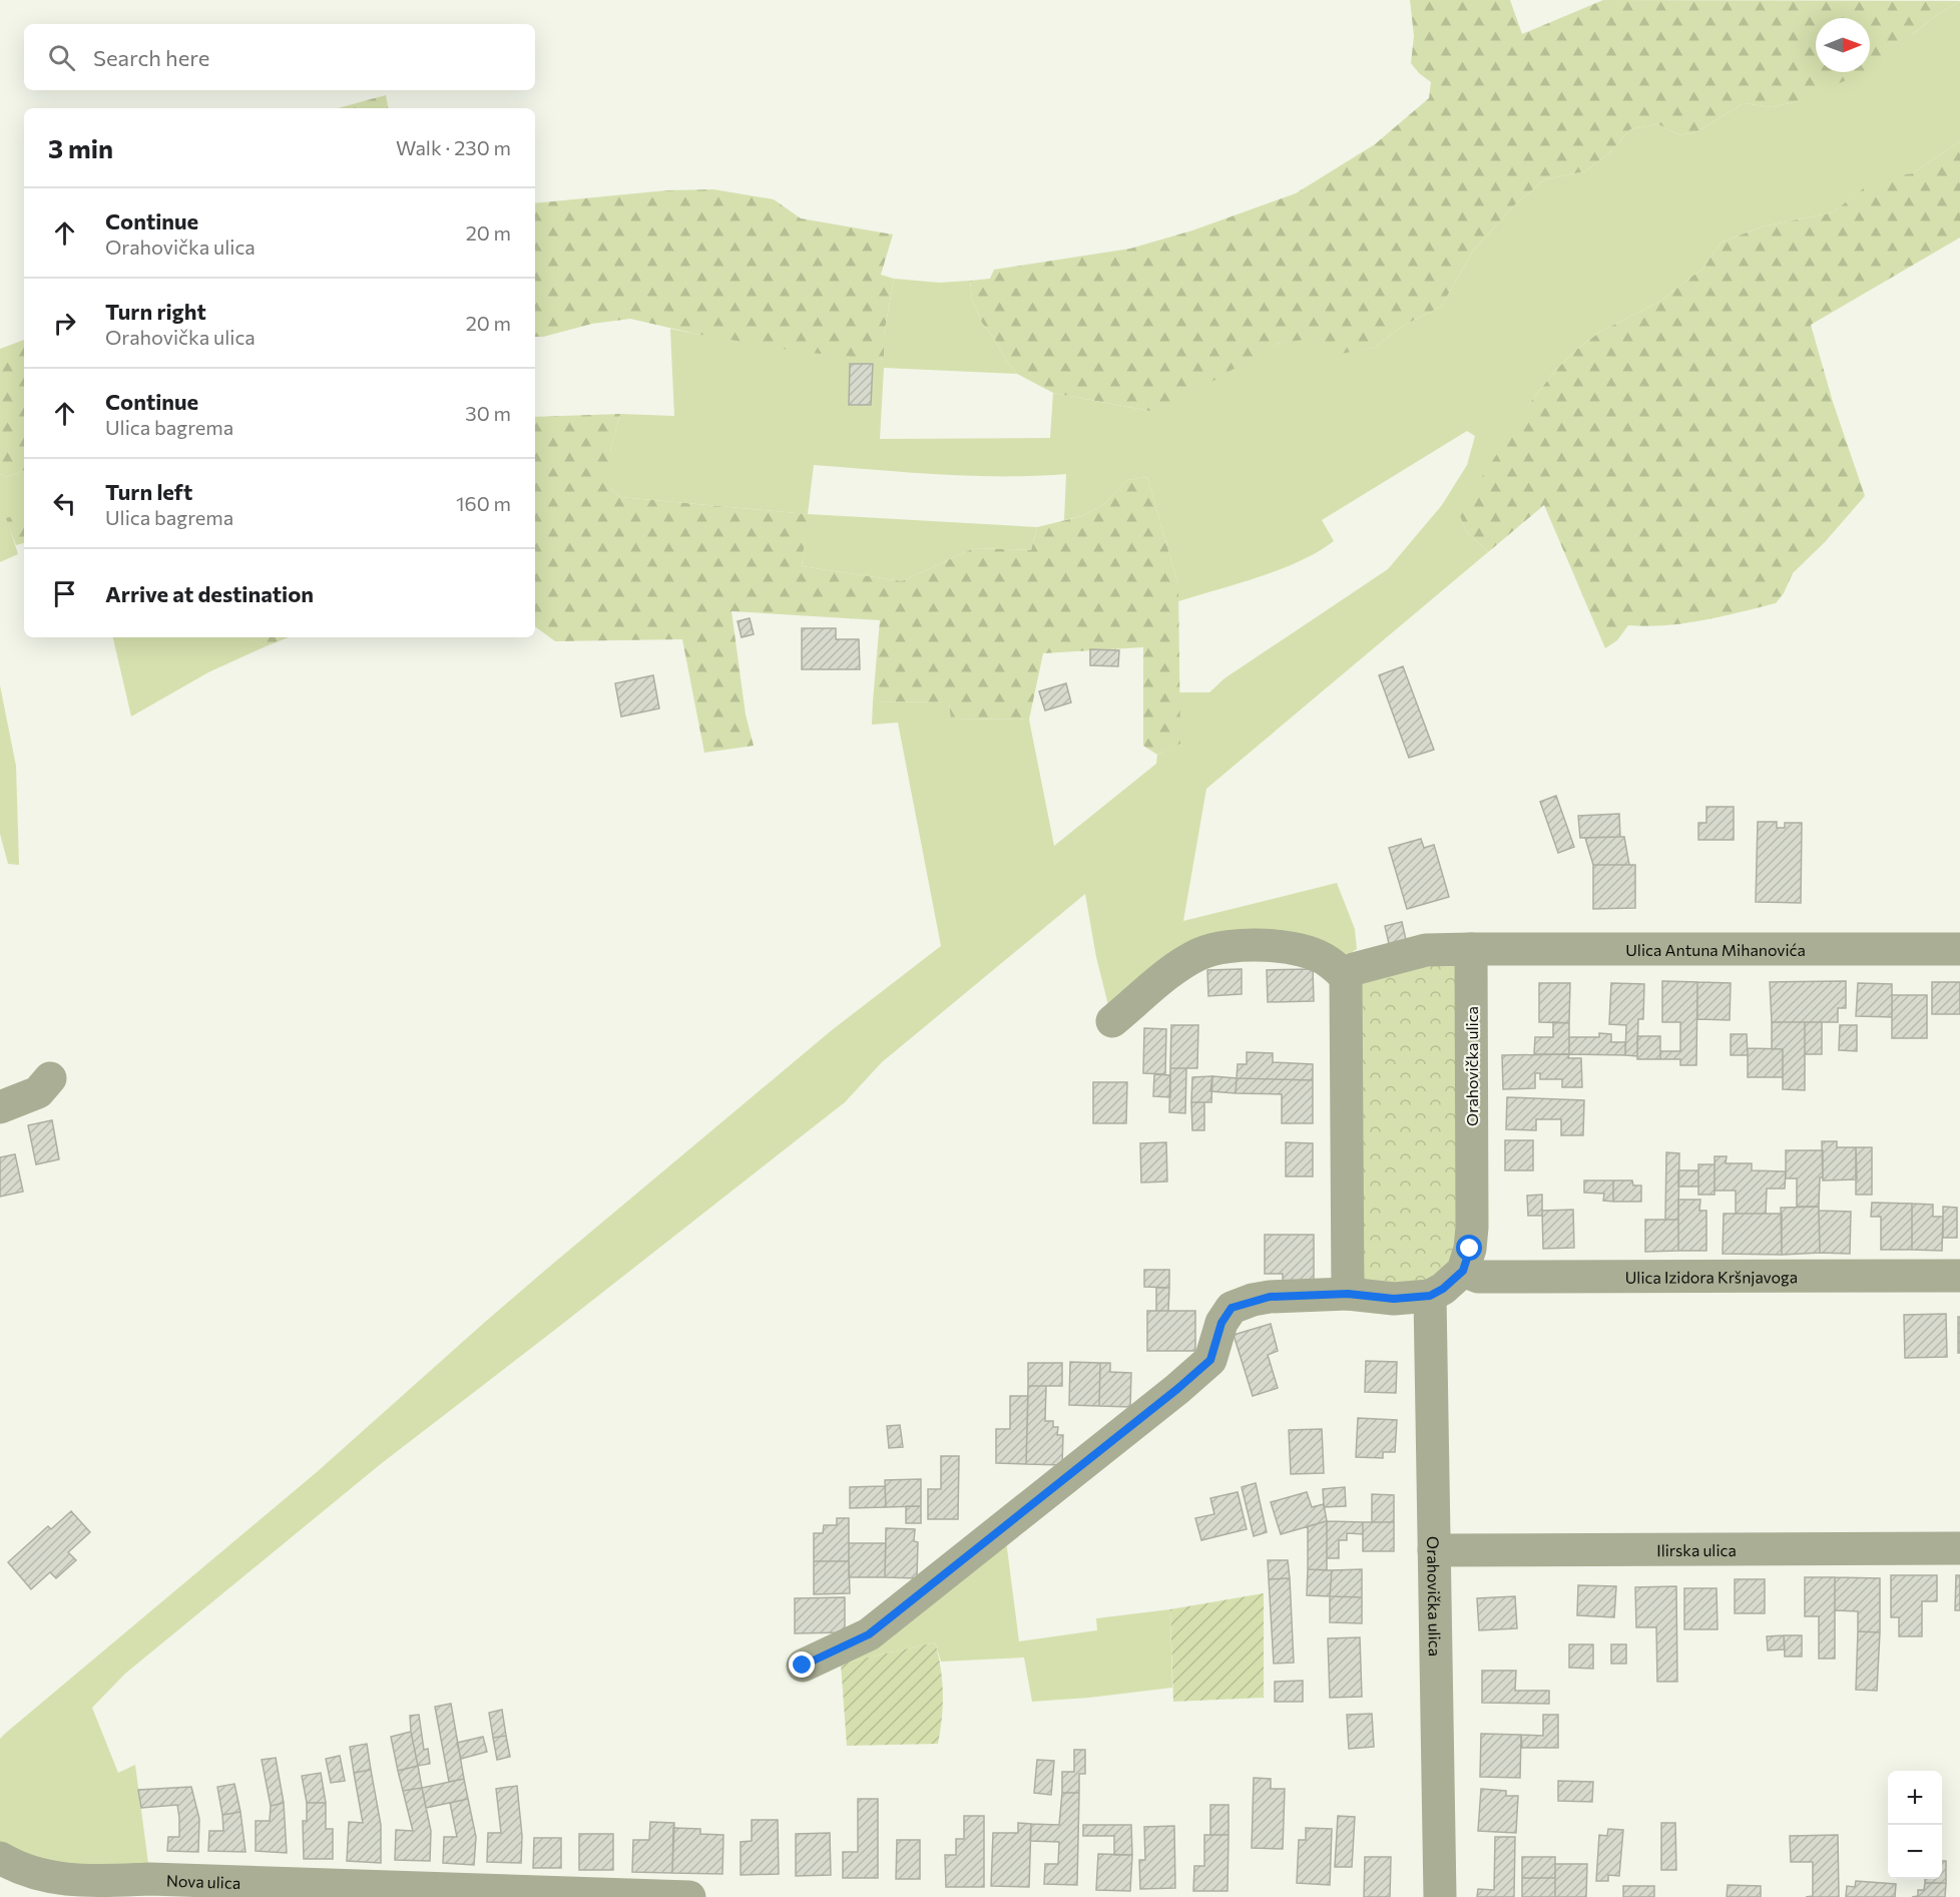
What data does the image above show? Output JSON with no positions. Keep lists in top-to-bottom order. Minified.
{"streets":{"street":["Ulica Antuna Mihanovića","Orahovička ulica","Ulica Izidora Kršnjavoga","Ilirska ulica","Nova ulica"]},"crossings":[["Ulica Antuna Mihanovića","Orahovička ulica"],["Orahovička ulica","Ulica Izidora Kršnjavoga"],["Orahovička ulica","Ilirska ulica"]],"north":"right","page":{"search":"Search here","heading":["3 min","Walk · 230 m"],"list":[["Continue","Orahovička ulica","20 m"],["Turn right","Orahovička ulica","20 m"],["Continue","Ulica bagrema","30 m"],["Turn left","Ulica bagrema","160 m"],"Arrive at destination"],"map_buttons":["+","−"]}}
